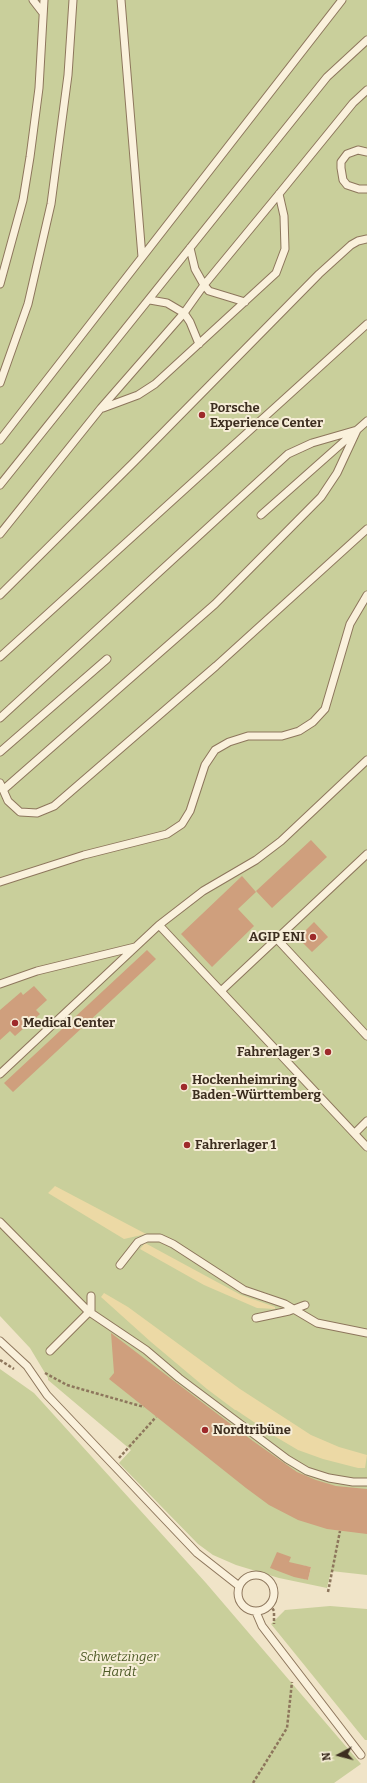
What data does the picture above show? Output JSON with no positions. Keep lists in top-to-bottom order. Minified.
{"parks":["Schwetzinger Hardt"],"places":["Porsche Experience Center","AGIP ENI","Medical Center","Fahrerlager 3","Hockenheimring Baden-Württemberg","Fahrerlager 1","Nordtribüne"],"north":"left"}
